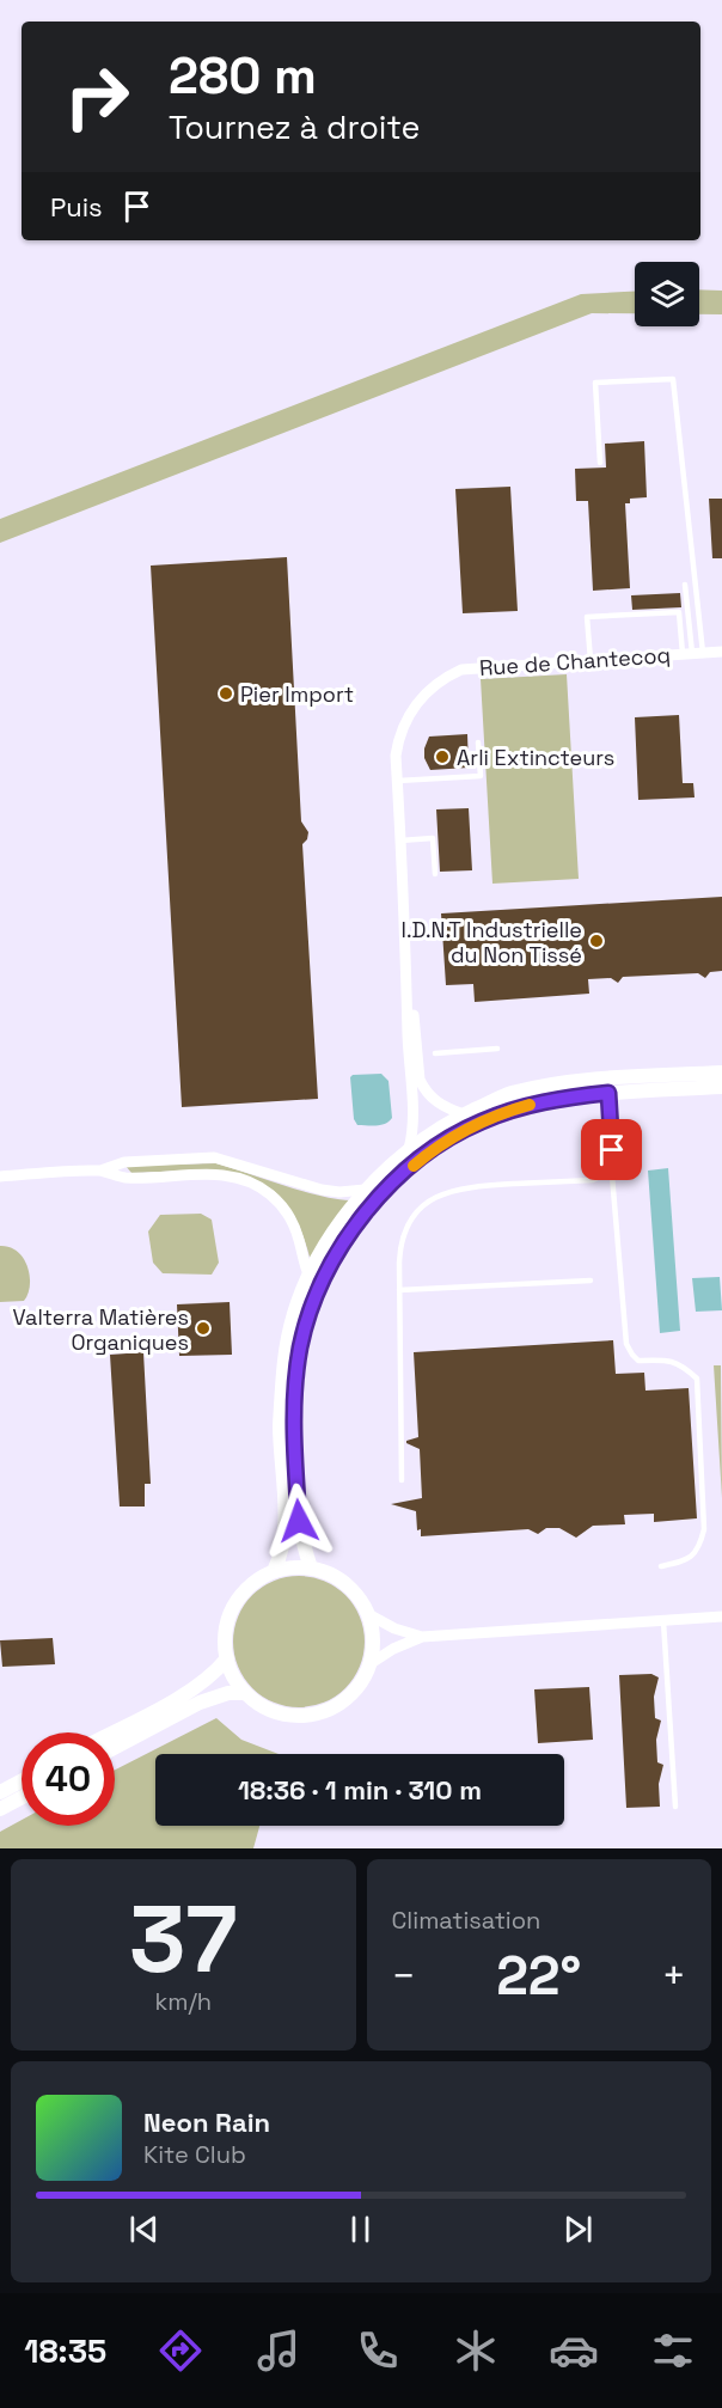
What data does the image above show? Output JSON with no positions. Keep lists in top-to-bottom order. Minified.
{"streets":{"street":["Rue de Chantecoq"]},"places":["Pier Import","Arli Extincteurs","I.D.N.T Industrielle du Non Tissé","Valterra Matières Organiques"],"page":{"turn":["280 m","Tournez à droite"],"then":"Puis","limit":"40","trip":"18:36 · 1 min · 310 m","tile":[["37","km/h"],"Climatisation"],"heat":["−","22°","+"],"song":["Neon Rain","Kite Club"],"tabs":"18:35"}}
